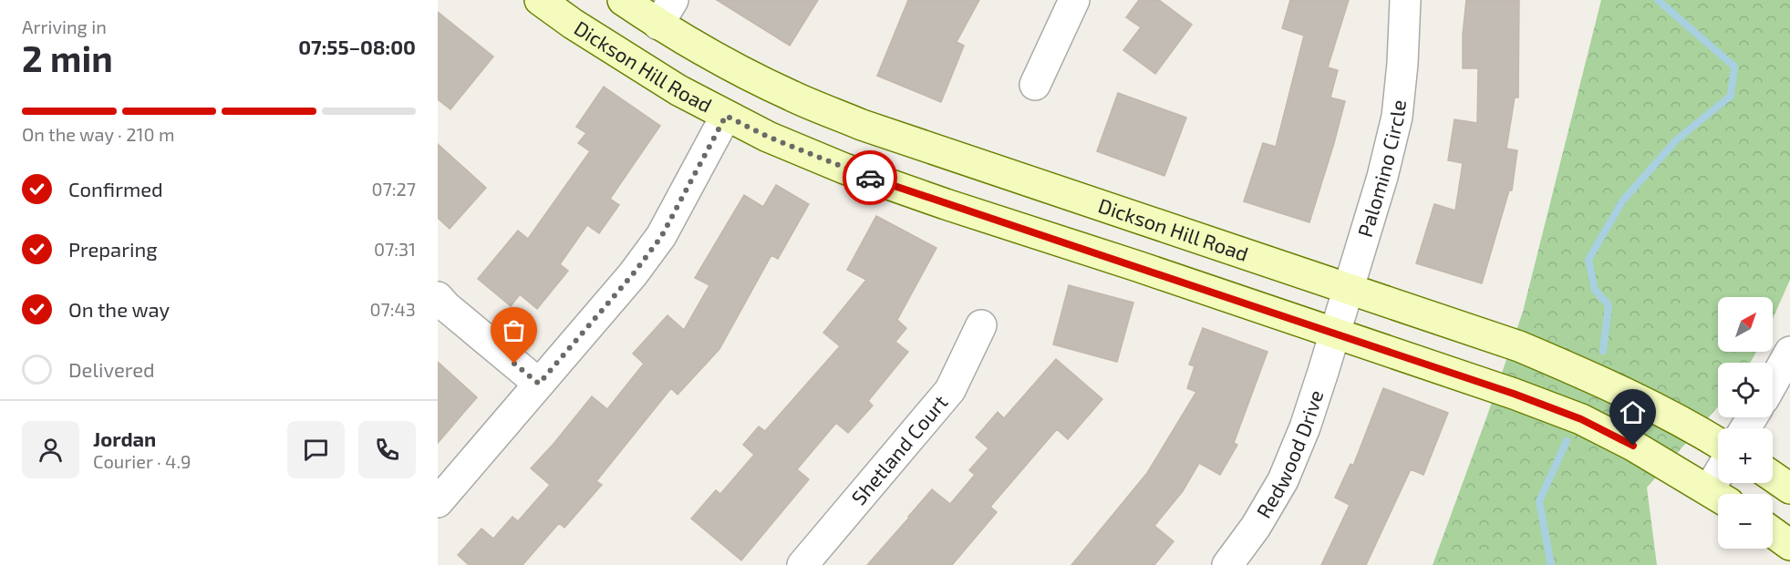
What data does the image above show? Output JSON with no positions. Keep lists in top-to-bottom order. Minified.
{"streets":{"street":["Dickson Hill Road","Palomino Circle","Shetland Court","Redwood Drive"]},"crossings":[["Dickson Hill Road","Palomino Circle"],["Dickson Hill Road","Redwood Drive"],["Palomino Circle","Redwood Drive"]],"north":"top right","page":{"heading":["2 min","Arriving in","07:55–08:00"],"panel":["Jordan","Courier · 4.9"],"bar":"On the way · 210 m","list":[["Confirmed","07:27"],["Preparing","07:31"],["On the way","07:43"],"Delivered"],"map_buttons":["+","−"]}}
